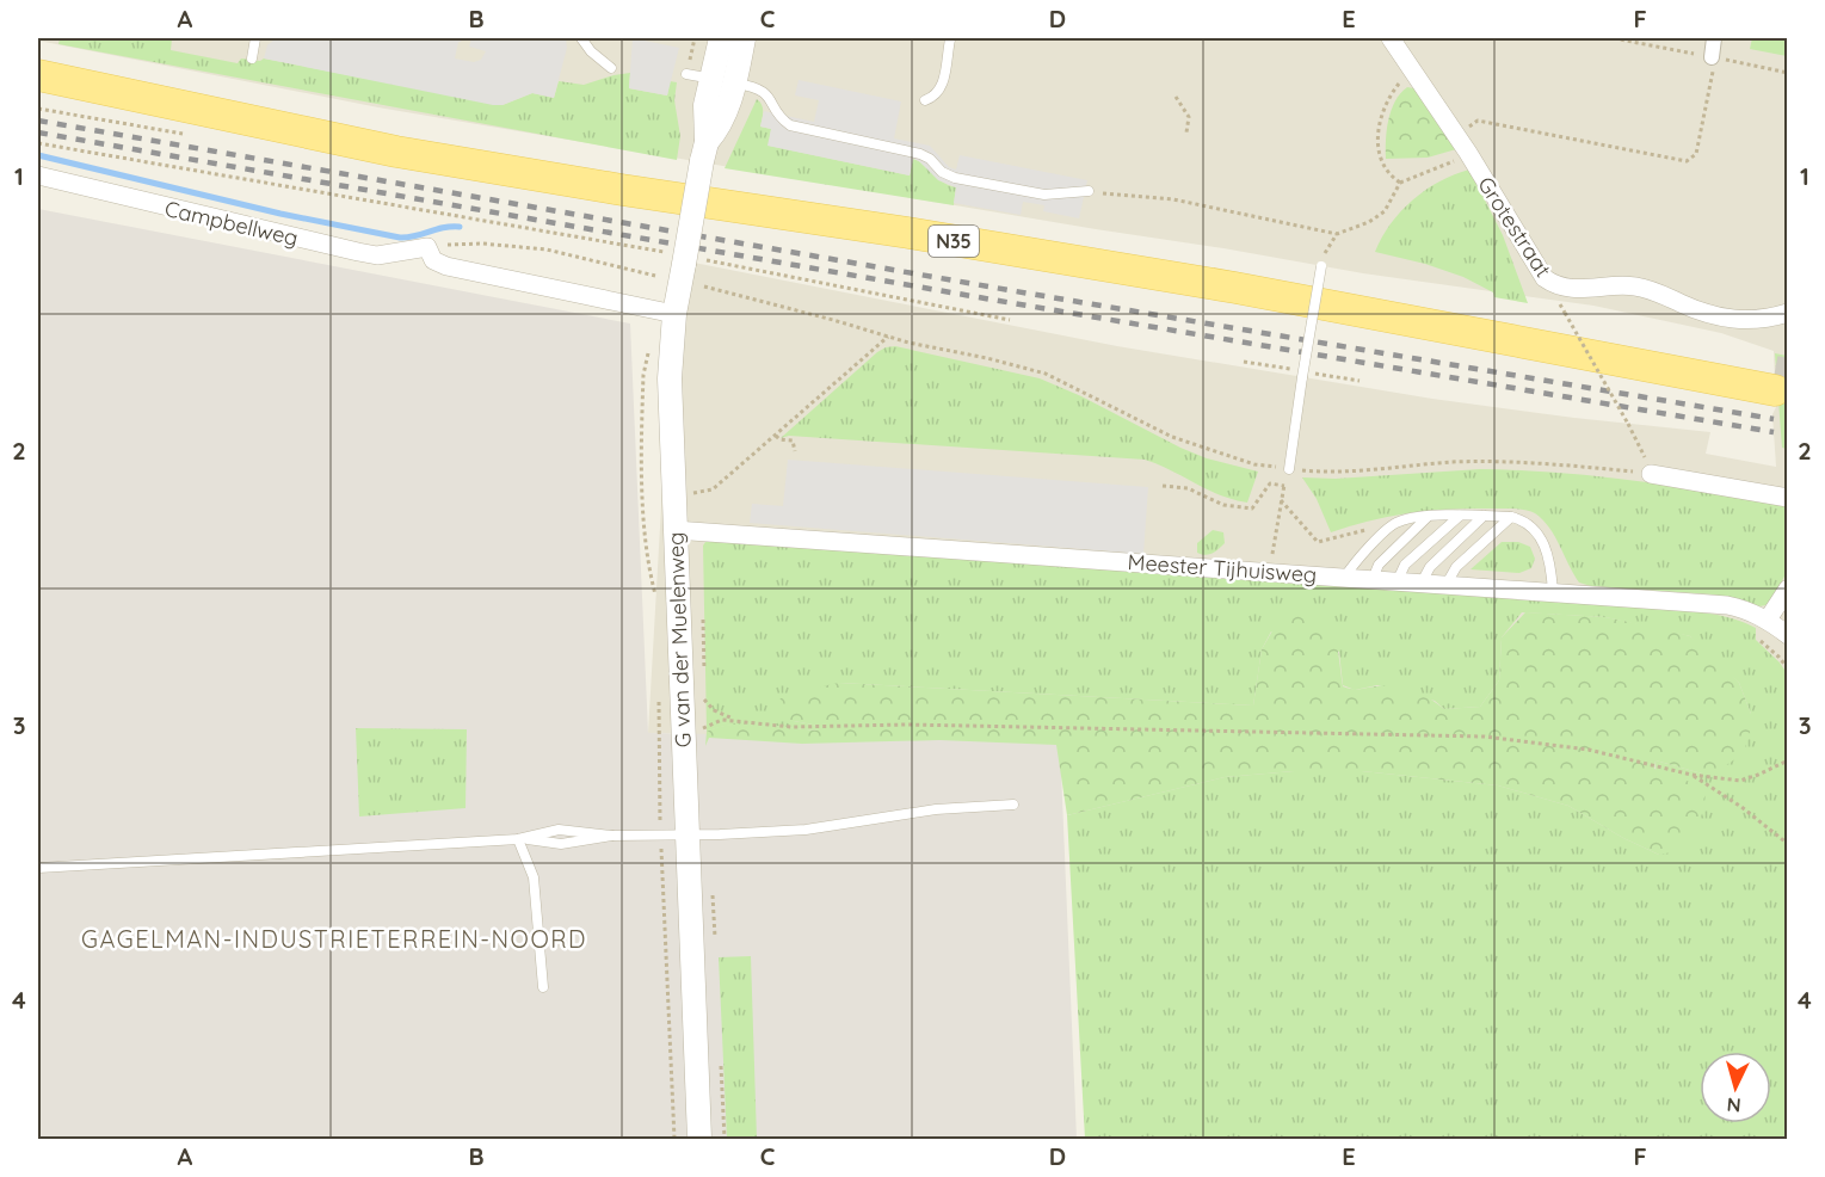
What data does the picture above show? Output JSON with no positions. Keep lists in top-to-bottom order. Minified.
{"streets":{"main road":["N35"],"street":["Campbellweg","Grotestraat","Meester Tijhuisweg","G van der Muelenweg"]},"crossings":[["Meester Tijhuisweg","G van der Muelenweg"]],"districts":["GAGELMAN-INDUSTRIETERREIN-NOORD"],"north":"bottom","grid":{"columns":["A","B","C","D","E","F"],"rows":["1","2","3","4"]}}
